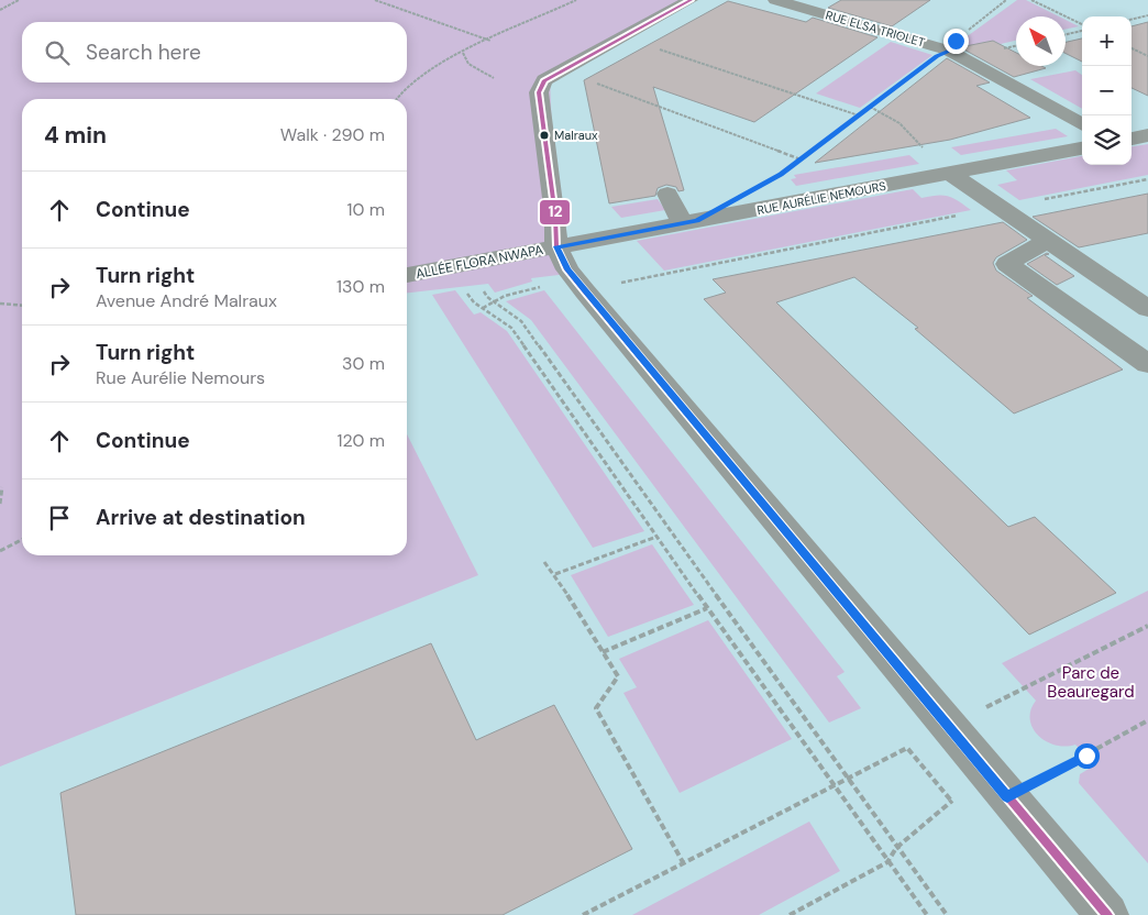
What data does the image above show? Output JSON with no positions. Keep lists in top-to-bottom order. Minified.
{"streets":{"street":["RUE ELSA TRIOLET","RUE AURÉLIE NEMOURS","ALLÉE FLORA NWAPA"]},"crossings":[["RUE AURÉLIE NEMOURS","ALLÉE FLORA NWAPA"]],"parks":["Parc de Beauregard"],"places":["Malraux"],"lines":["transit line 12"],"north":"top left","page":{"map_buttons":["+","−"],"search":"Search here","heading":["4 min","Walk · 290 m"],"list":[["Continue","10 m"],["Turn right","Avenue André Malraux","130 m"],["Turn right","Rue Aurélie Nemours","30 m"],["Continue","120 m"],"Arrive at destination"]}}
